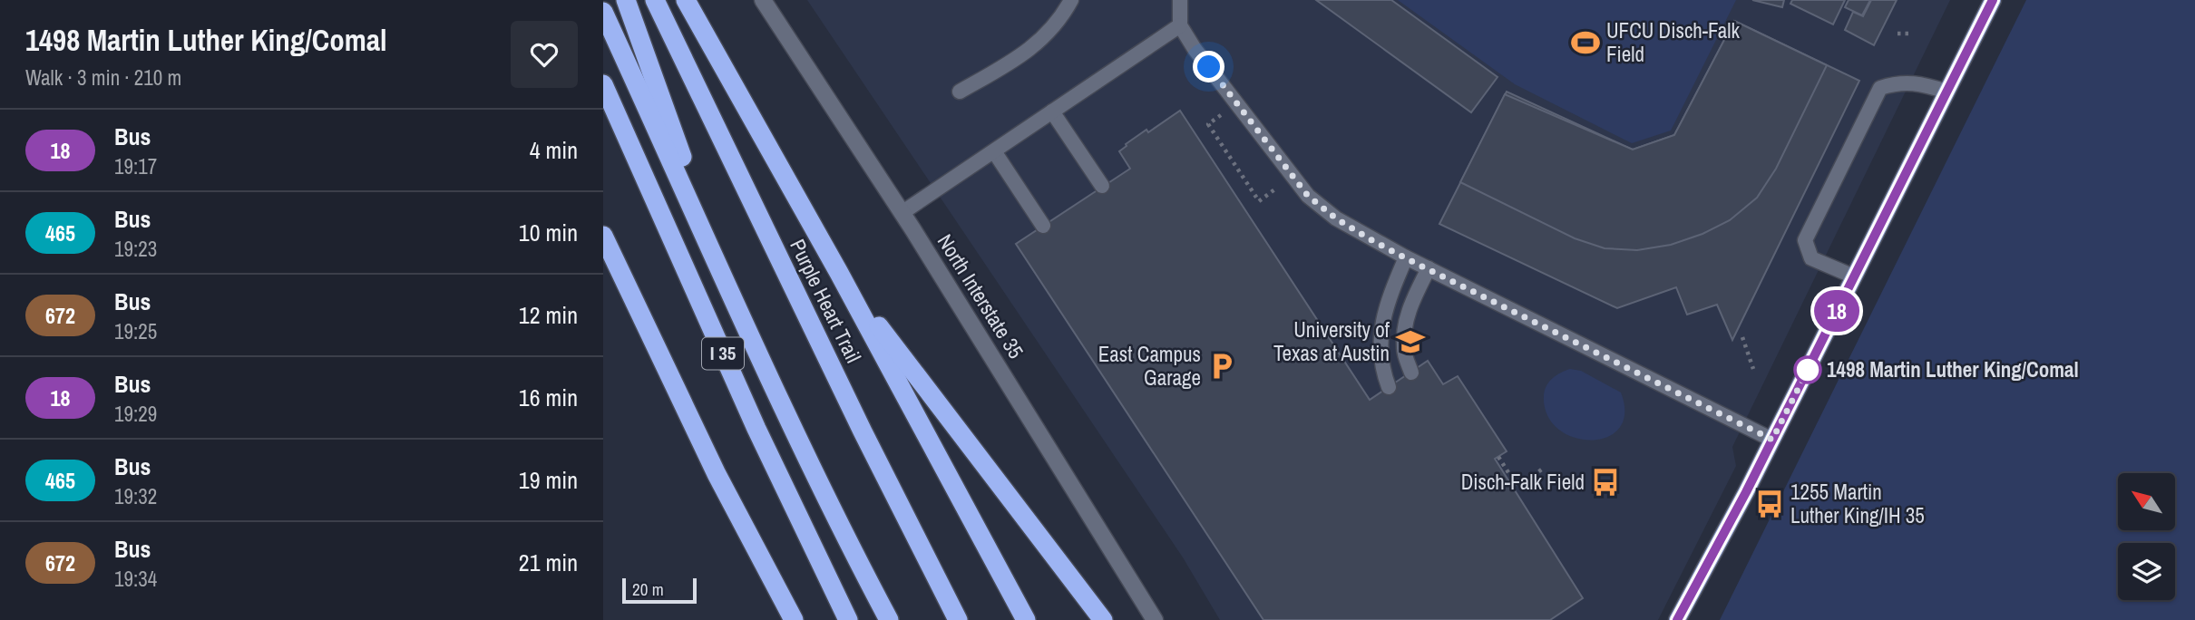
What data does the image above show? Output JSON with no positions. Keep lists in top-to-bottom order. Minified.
{"streets":{"highway":["Purple Heart Trail","I 35"],"main road":["North Interstate 35"]},"places":{"sports":["UFCU Disch-Falk Field"],"school or university":["University of Texas at Austin"],"parking":["East Campus Garage"],"other":["1498 Martin Luther King/Comal"],"bus stop":["Disch-Falk Field","1255 Martin Luther King/IH 35"]},"lines":["bus line 18"],"scale_bar":"20 m","north":"top left","page":{"heading":["1498 Martin Luther King/Comal","Walk · 3 min · 210 m"],"on_map":"18","list":[{"mark":"18","name":"Bus","note":"19:17","value":"4 min"},{"mark":"465","name":"Bus","note":"19:23","value":"10 min"},{"mark":"672","name":"Bus","note":"19:25","value":"12 min"},{"mark":"18","name":"Bus","note":"19:29","value":"16 min"},{"mark":"465","name":"Bus","note":"19:32","value":"19 min"},{"mark":"672","name":"Bus","note":"19:34","value":"21 min"}],"scale":"20 m"}}
